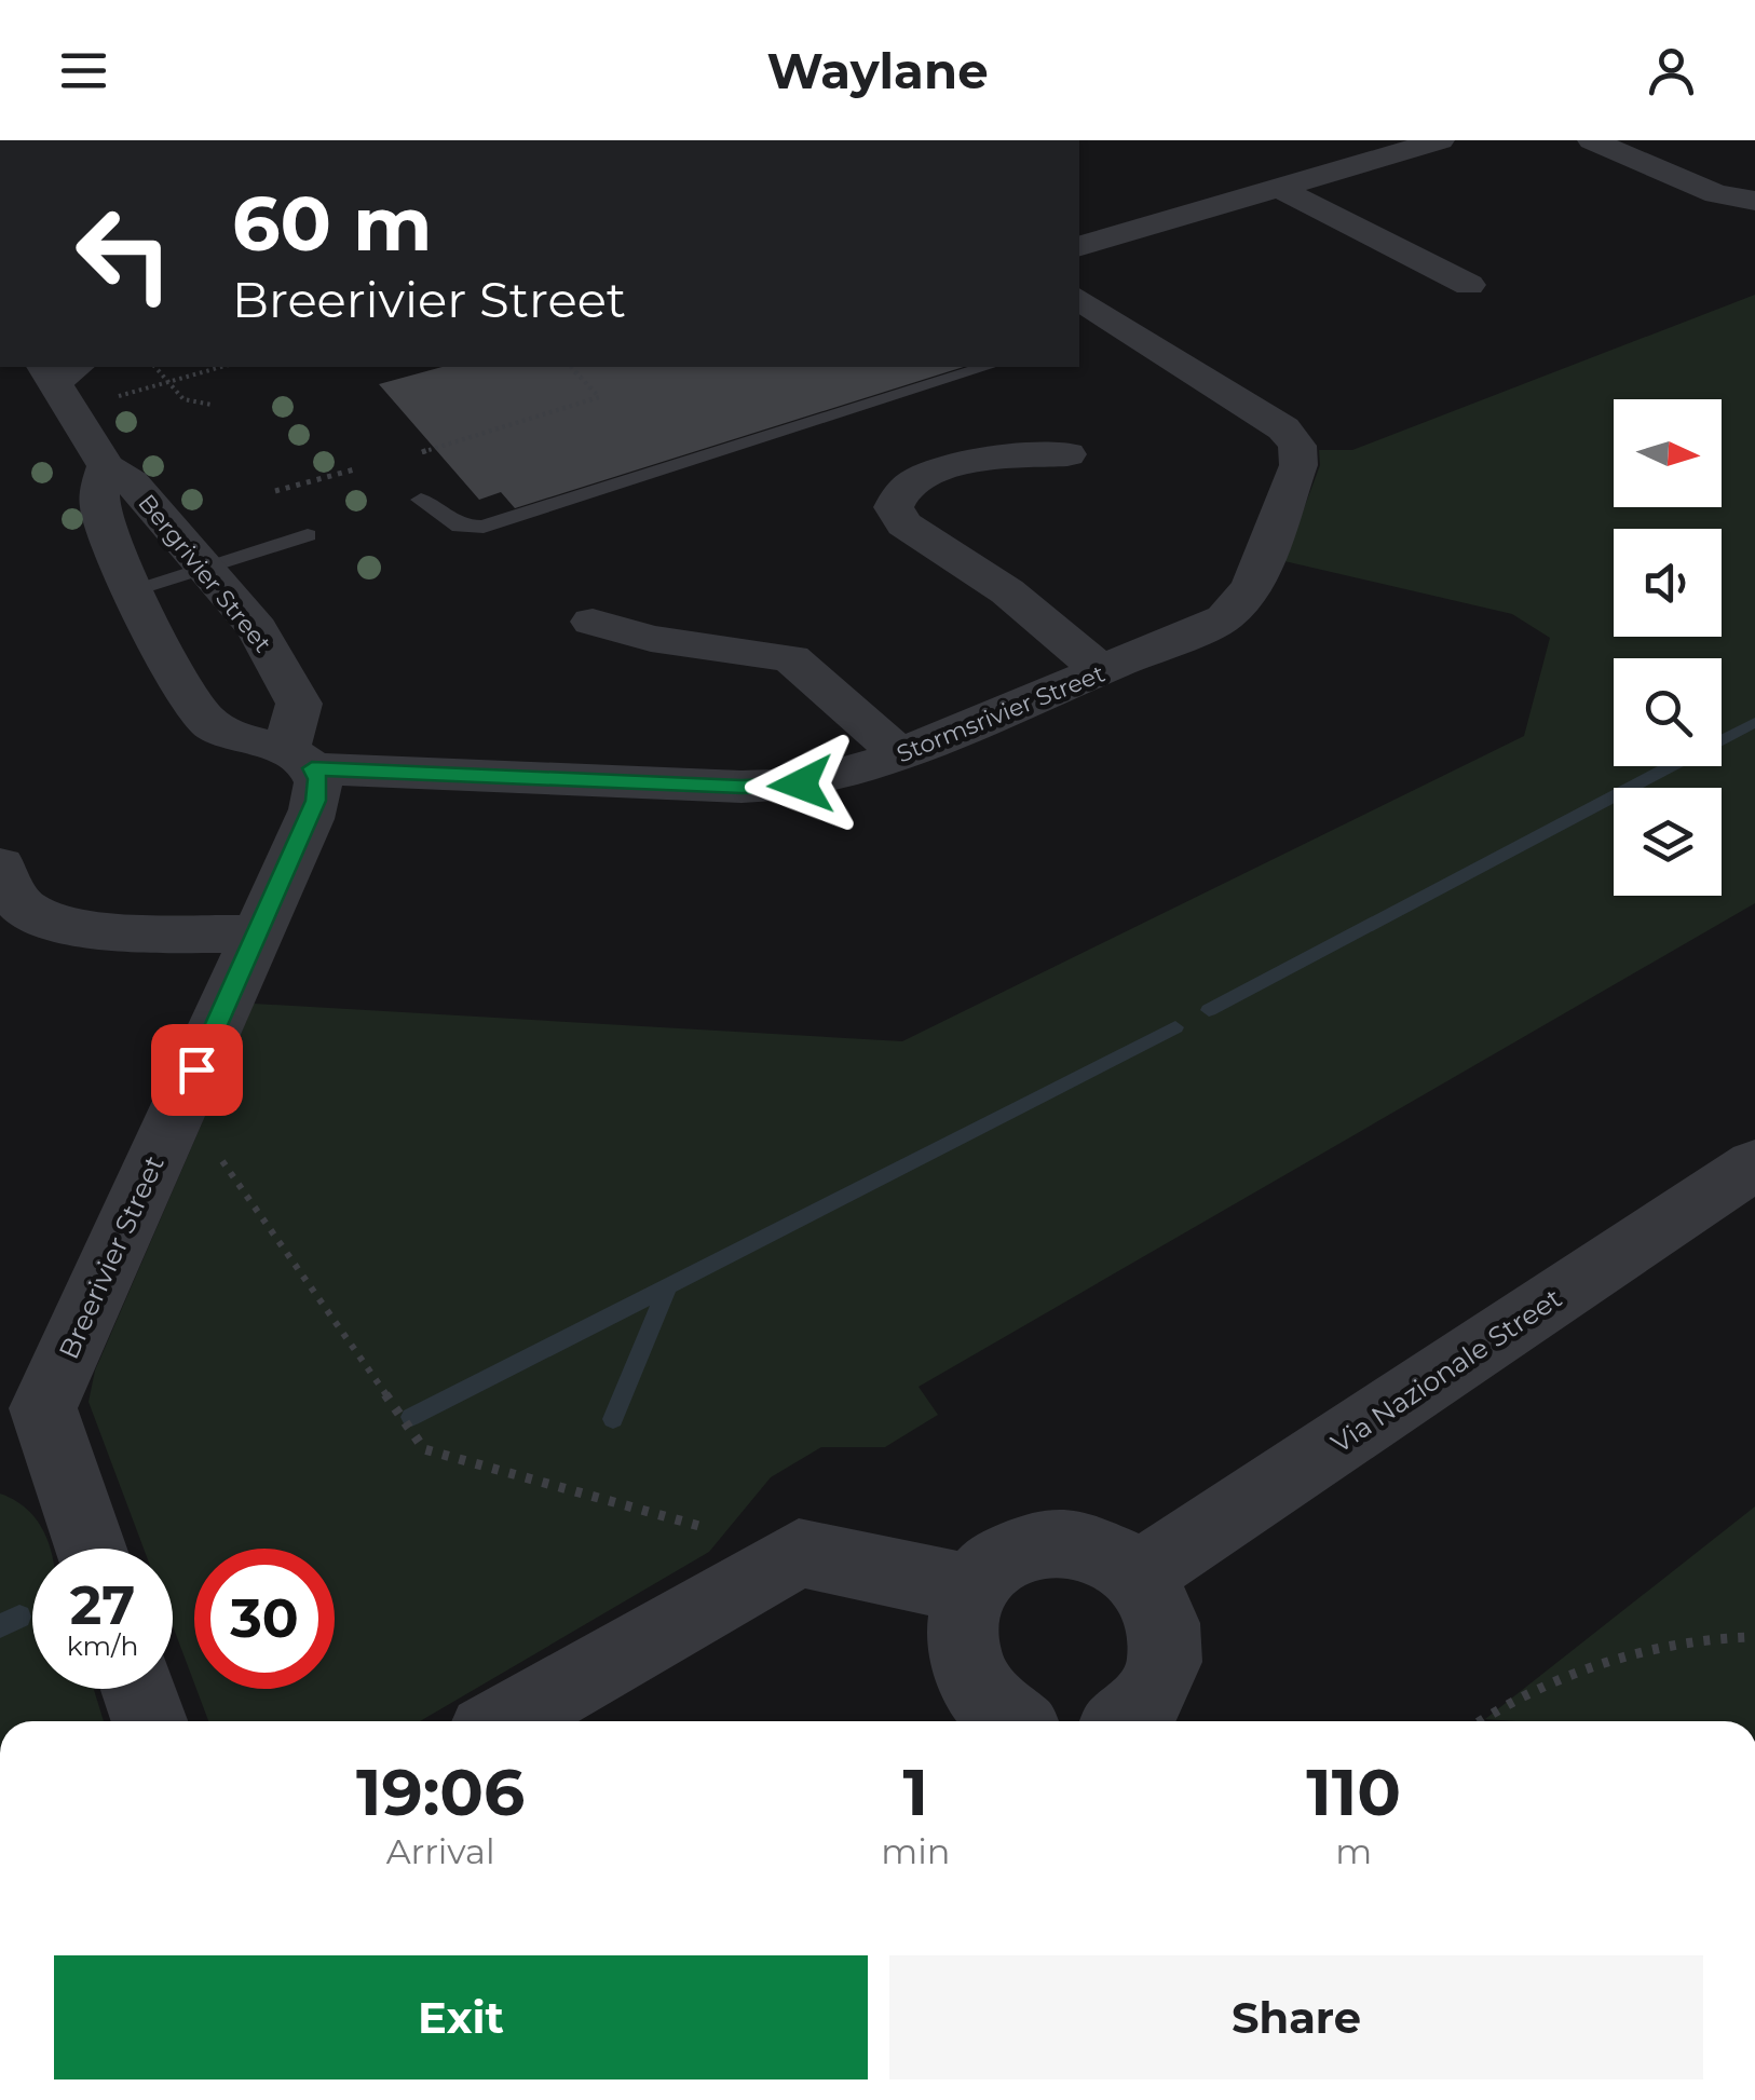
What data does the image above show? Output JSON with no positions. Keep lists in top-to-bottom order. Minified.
{"streets":{"street":["Bergrivier Street","Stormsrivier Street","Breerivier Street","Via Nazionale Street"]},"crossings":[["Bergrivier Street","Stormsrivier Street"],["Bergrivier Street","Breerivier Street"],["Stormsrivier Street","Breerivier Street"]],"north":"right","page":{"header":"Waylane","turn":["60 m","Breerivier Street"],"speed":"27 km/h","limit":"30","eta":["19:06","Arrival","1","min","110","m"],"buttons":["Exit","Share"]}}
